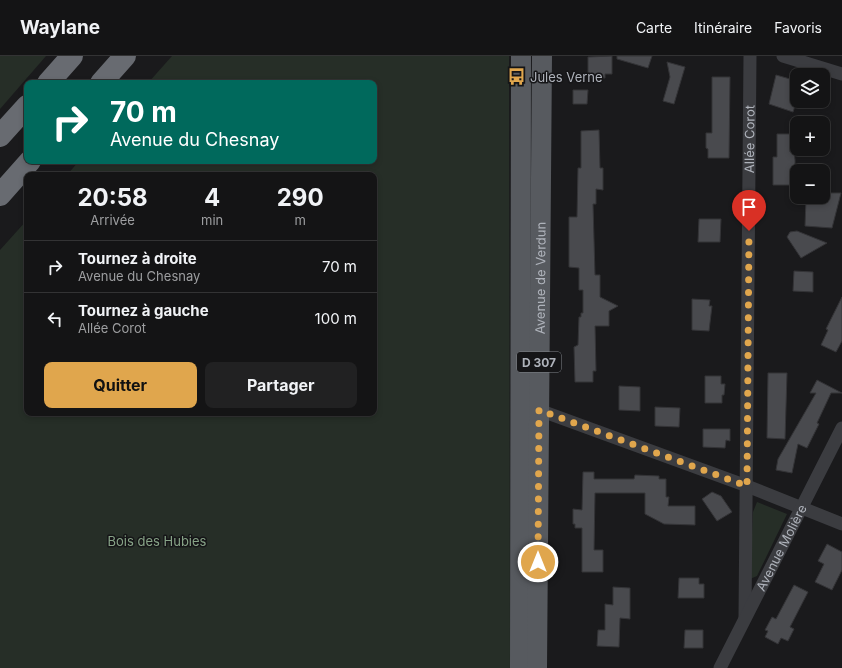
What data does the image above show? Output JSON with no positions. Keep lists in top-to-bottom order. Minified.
{"streets":{"main road":["Avenue de Verdun","D 307"],"street":["Allée Corot","Avenue Molière"]},"crossings":[["Allée Corot","Avenue Molière"]],"parks":["Bois des Hubies"],"places":{"bus stop":["Jules Verne"]},"page":{"header":"Waylane","nav":["Carte","Itinéraire","Favoris"],"map_buttons":["+","−"],"turn":["70 m","Avenue du Chesnay"],"eta":["20:58","Arrivée","4","min","290","m"],"list":[{"name":"Tournez à droite","note":"Avenue du Chesnay","value":"70 m"},{"name":"Tournez à gauche","note":"Allée Corot","value":"100 m"}],"buttons":["Quitter","Partager"]}}
